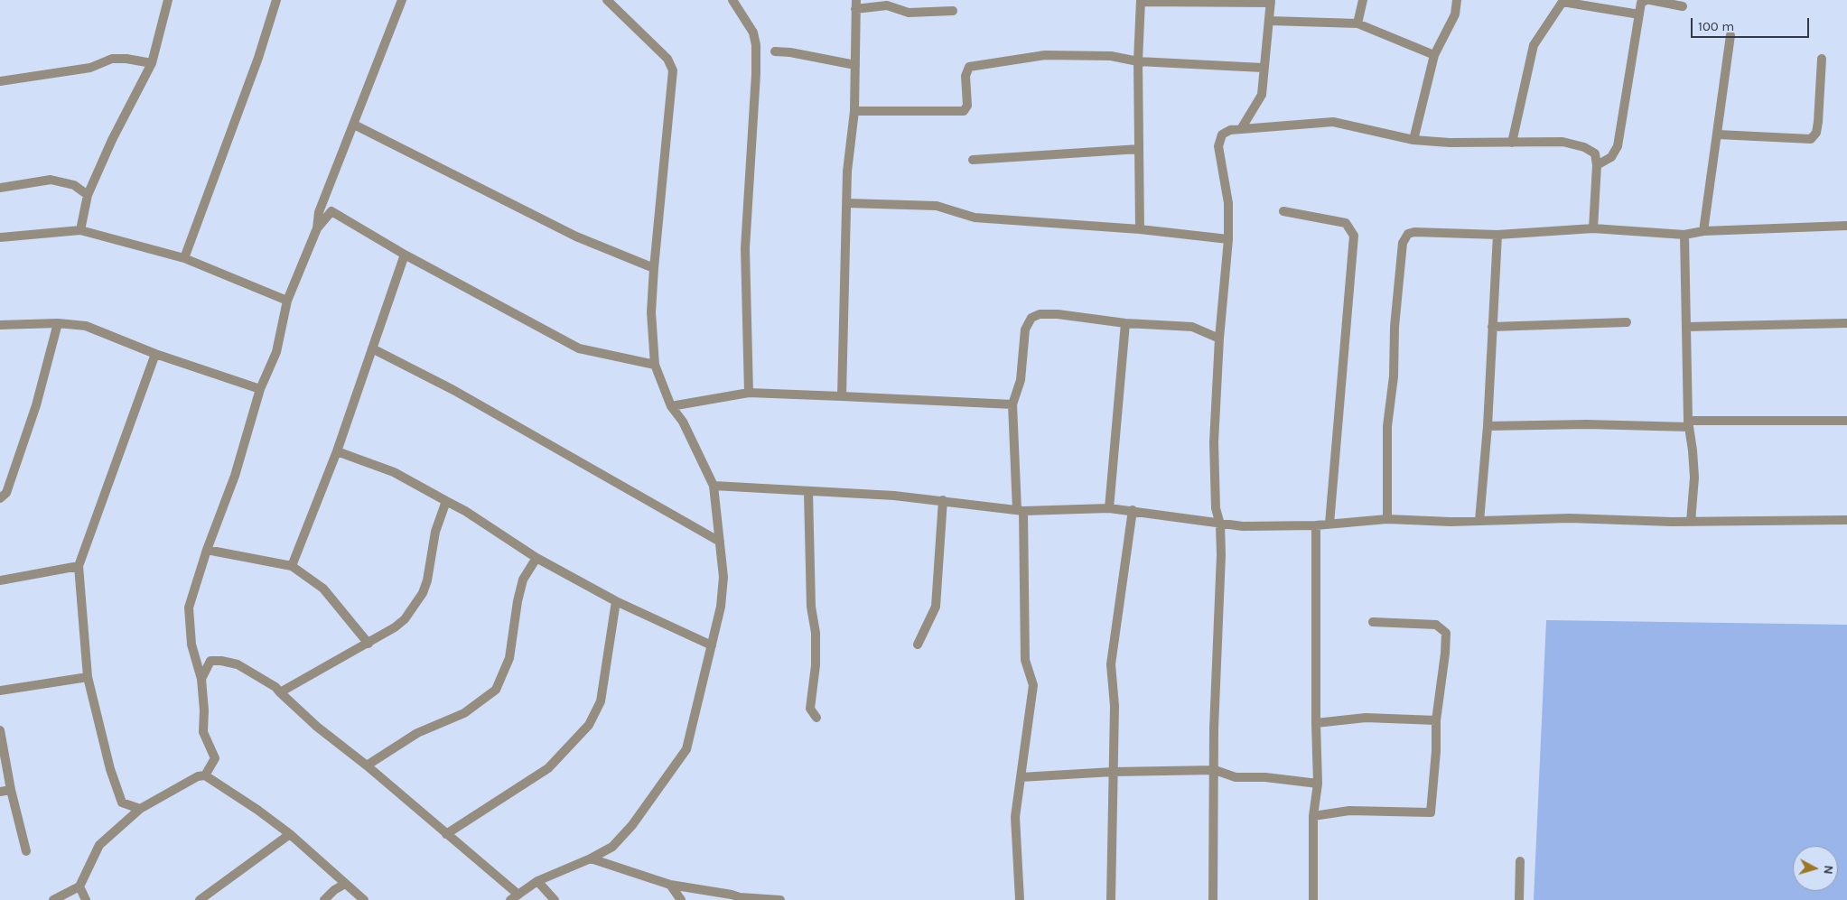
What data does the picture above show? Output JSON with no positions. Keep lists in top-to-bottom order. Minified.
{"scale_bar":"100 m","north":"right"}
